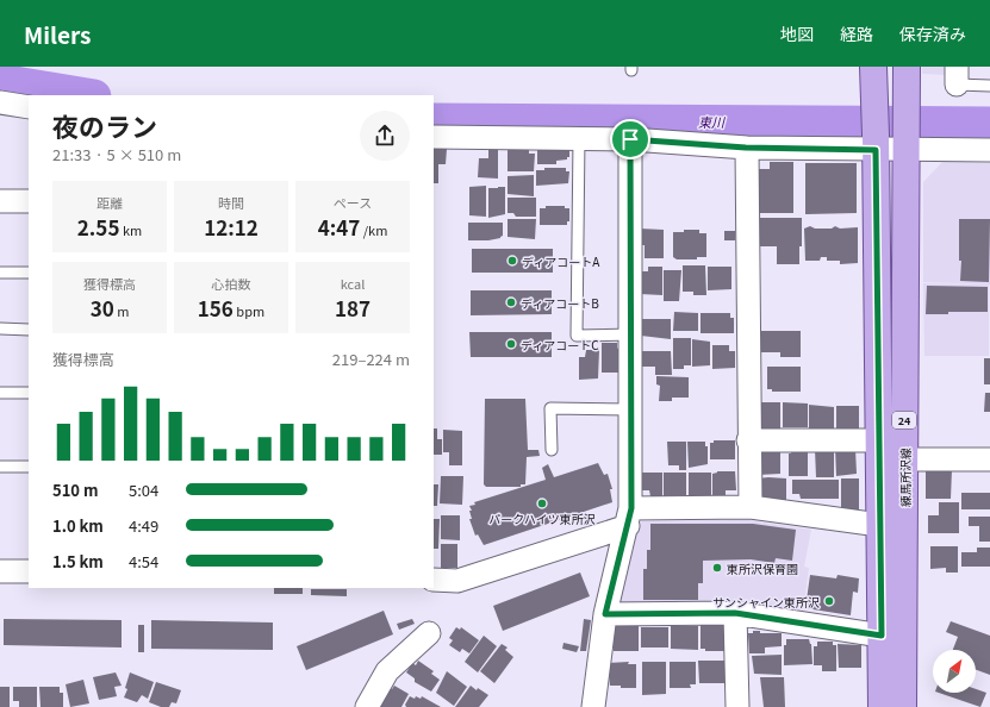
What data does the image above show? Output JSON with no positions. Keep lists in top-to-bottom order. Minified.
{"streets":{"main road":["24","練馬所沢線"]},"crossings":[["24","練馬所沢線"]],"water":["東川"],"places":["ディアコートA","ディアコートB","ディアコートC","パークハイツ東所沢","東所沢保育園","サンシャイン東所沢"],"north":"top right","page":{"header":"Milers","nav":["地図","経路","保存済み"],"heading":["夜のラン","21:33 · 5 × 510 m"],"stats":[["距離","2.55 km"],["時間","12:12"],["ペース","4:47 /km"],["獲得標高","30 m"],["心拍数","156 bpm"],["kcal","187"]],"chart":["獲得標高","219–224 m"],"list":[{"name":"510 m","note":"5:04"},{"name":"1.0 km","note":"4:49"},{"name":"1.5 km","note":"4:54"}]}}
